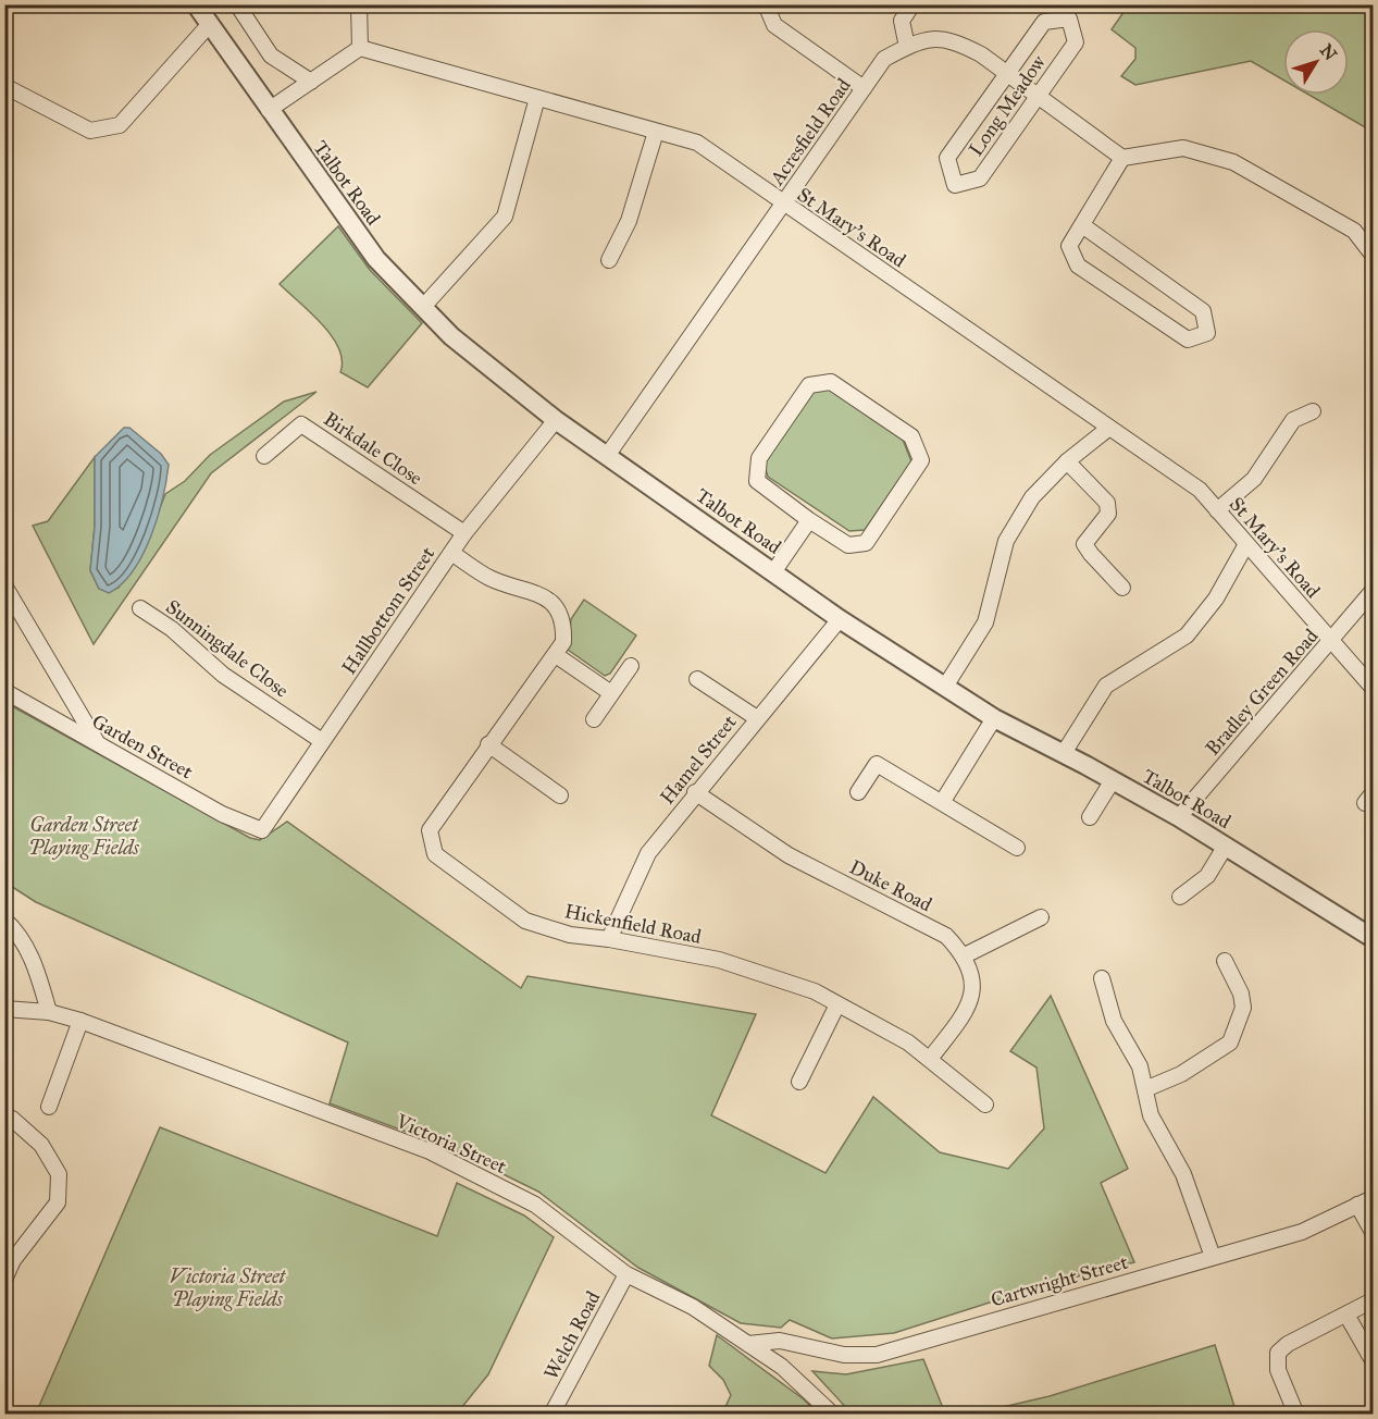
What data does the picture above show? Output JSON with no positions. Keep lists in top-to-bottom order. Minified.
{"streets":{"street":["Long Meadow","Acresfield Road","Talbot Road","St Mary's Road","Birkdale Close","Hallbottom Street","Sunningdale Close","Bradley Green Road","Garden Street","Hamel Street","Duke Road","Hickenfield Road","Victoria Street","Cartwright Street","Welch Road"]},"crossings":[["Long Meadow","Acresfield Road"],["Acresfield Road","Talbot Road"],["Acresfield Road","St Mary's Road"],["Talbot Road","Hallbottom Street"],["Talbot Road","Bradley Green Road"],["Talbot Road","Hamel Street"],["St Mary's Road","Bradley Green Road"],["Birkdale Close","Hallbottom Street"],["Hallbottom Street","Sunningdale Close"],["Hallbottom Street","Garden Street"],["Hallbottom Street","Hickenfield Road"],["Hamel Street","Duke Road"],["Hamel Street","Hickenfield Road"],["Victoria Street","Cartwright Street"],["Victoria Street","Welch Road"]],"parks":["Garden Street Playing Fields","Victoria Street Playing Fields"],"north":"top right"}
